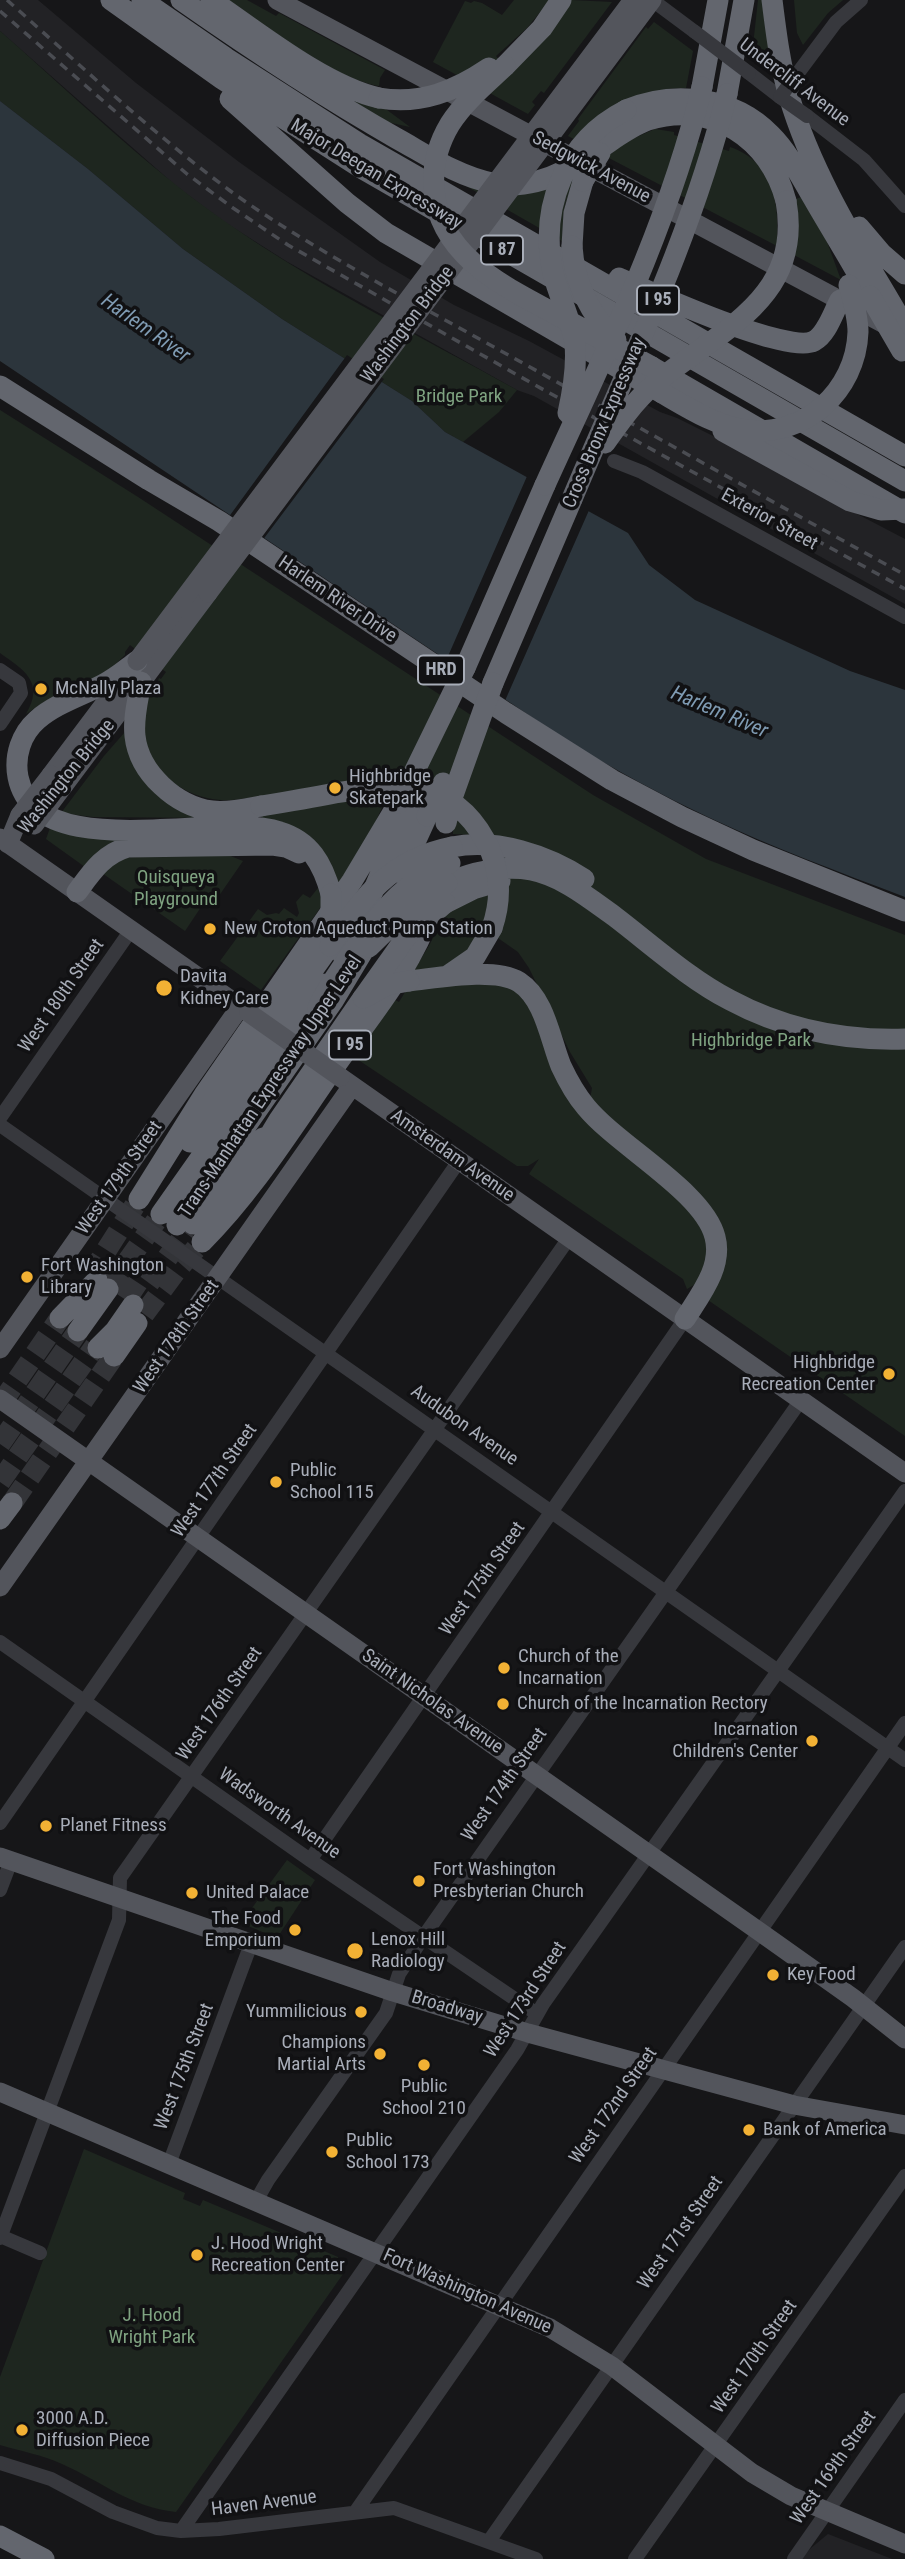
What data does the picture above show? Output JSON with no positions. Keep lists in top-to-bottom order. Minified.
{"streets":{"highway":["Major Deegan Expressway","I 87","I 95","Cross Bronx Expressway","Harlem River Drive","HRD","Trans-Manhattan Expressway Upper Level"],"main road":["Sedgwick Avenue","Washington Bridge","Amsterdam Avenue","West 179th Street","West 178th Street","Saint Nicholas Avenue","Broadway","Fort Washington Avenue"],"street":["Undercliff Avenue","Exterior Street","West 180th Street","Audubon Avenue","West 177th Street","West 175th Street","West 176th Street","West 174th Street","Wadsworth Avenue","West 173rd Street","West 172nd Street","West 171st Street","West 170th Street","West 169th Street","Haven Avenue"]},"crossings":[["Undercliff Avenue","Washington Bridge"],["I 95","Cross Bronx Expressway"],["I 95","Trans-Manhattan Expressway Upper Level"],["Washington Bridge","Amsterdam Avenue"],["Cross Bronx Expressway","Trans-Manhattan Expressway Upper Level"],["West 180th Street","Amsterdam Avenue"],["Amsterdam Avenue","West 179th Street"],["Amsterdam Avenue","West 178th Street"],["Amsterdam Avenue","West 177th Street"],["Amsterdam Avenue","West 175th Street"],["Amsterdam Avenue","West 176th Street"],["Amsterdam Avenue","West 174th Street"],["West 179th Street","Audubon Avenue"],["West 178th Street","Audubon Avenue"],["West 178th Street","Saint Nicholas Avenue"],["Audubon Avenue","West 177th Street"],["Audubon Avenue","West 175th Street"],["Audubon Avenue","West 176th Street"],["Audubon Avenue","West 174th Street"],["Audubon Avenue","West 173rd Street"],["Audubon Avenue","West 172nd Street"],["West 177th Street","Saint Nicholas Avenue"],["West 177th Street","Wadsworth Avenue"],["West 175th Street","Saint Nicholas Avenue"],["West 175th Street","Wadsworth Avenue"],["West 175th Street","Broadway"],["West 175th Street","Fort Washington Avenue"],["Saint Nicholas Avenue","West 176th Street"],["Saint Nicholas Avenue","West 174th Street"],["Saint Nicholas Avenue","West 173rd Street"],["Saint Nicholas Avenue","West 172nd Street"],["Saint Nicholas Avenue","West 171st Street"],["West 176th Street","Wadsworth Avenue"],["West 176th Street","Broadway"],["West 176th Street","Fort Washington Avenue"],["West 174th Street","Wadsworth Avenue"],["West 174th Street","Broadway"],["West 174th Street","Fort Washington Avenue"],["Wadsworth Avenue","West 173rd Street"],["West 173rd Street","Broadway"],["West 173rd Street","Fort Washington Avenue"],["West 173rd Street","Haven Avenue"],["Broadway","West 172nd Street"],["Broadway","West 171st Street"],["West 172nd Street","Fort Washington Avenue"],["West 172nd Street","Haven Avenue"],["West 171st Street","Fort Washington Avenue"],["West 171st Street","Haven Avenue"],["Fort Washington Avenue","West 170th Street"],["Fort Washington Avenue","West 169th Street"]],"water":["Harlem River"],"parks":["Bridge Park","Quisqueya Playground","Highbridge Park","J. Hood Wright Park"],"places":["McNally Plaza","Highbridge Skatepark","New Croton Aqueduct Pump Station","Davita Kidney Care","Fort Washington Library","Highbridge Recreation Center","Public School 115","Church of the Incarnation","Church of the Incarnation Rectory","Incarnation Children's Center","Planet Fitness","Fort Washington Presbyterian Church","United Palace","The Food Emporium","Lenox Hill Radiology","Key Food","Yummilicious","Champions Martial Arts","Public School 210","Bank of America","Public School 173","J. Hood Wright Recreation Center","3000 A.D. Diffusion Piece"]}
